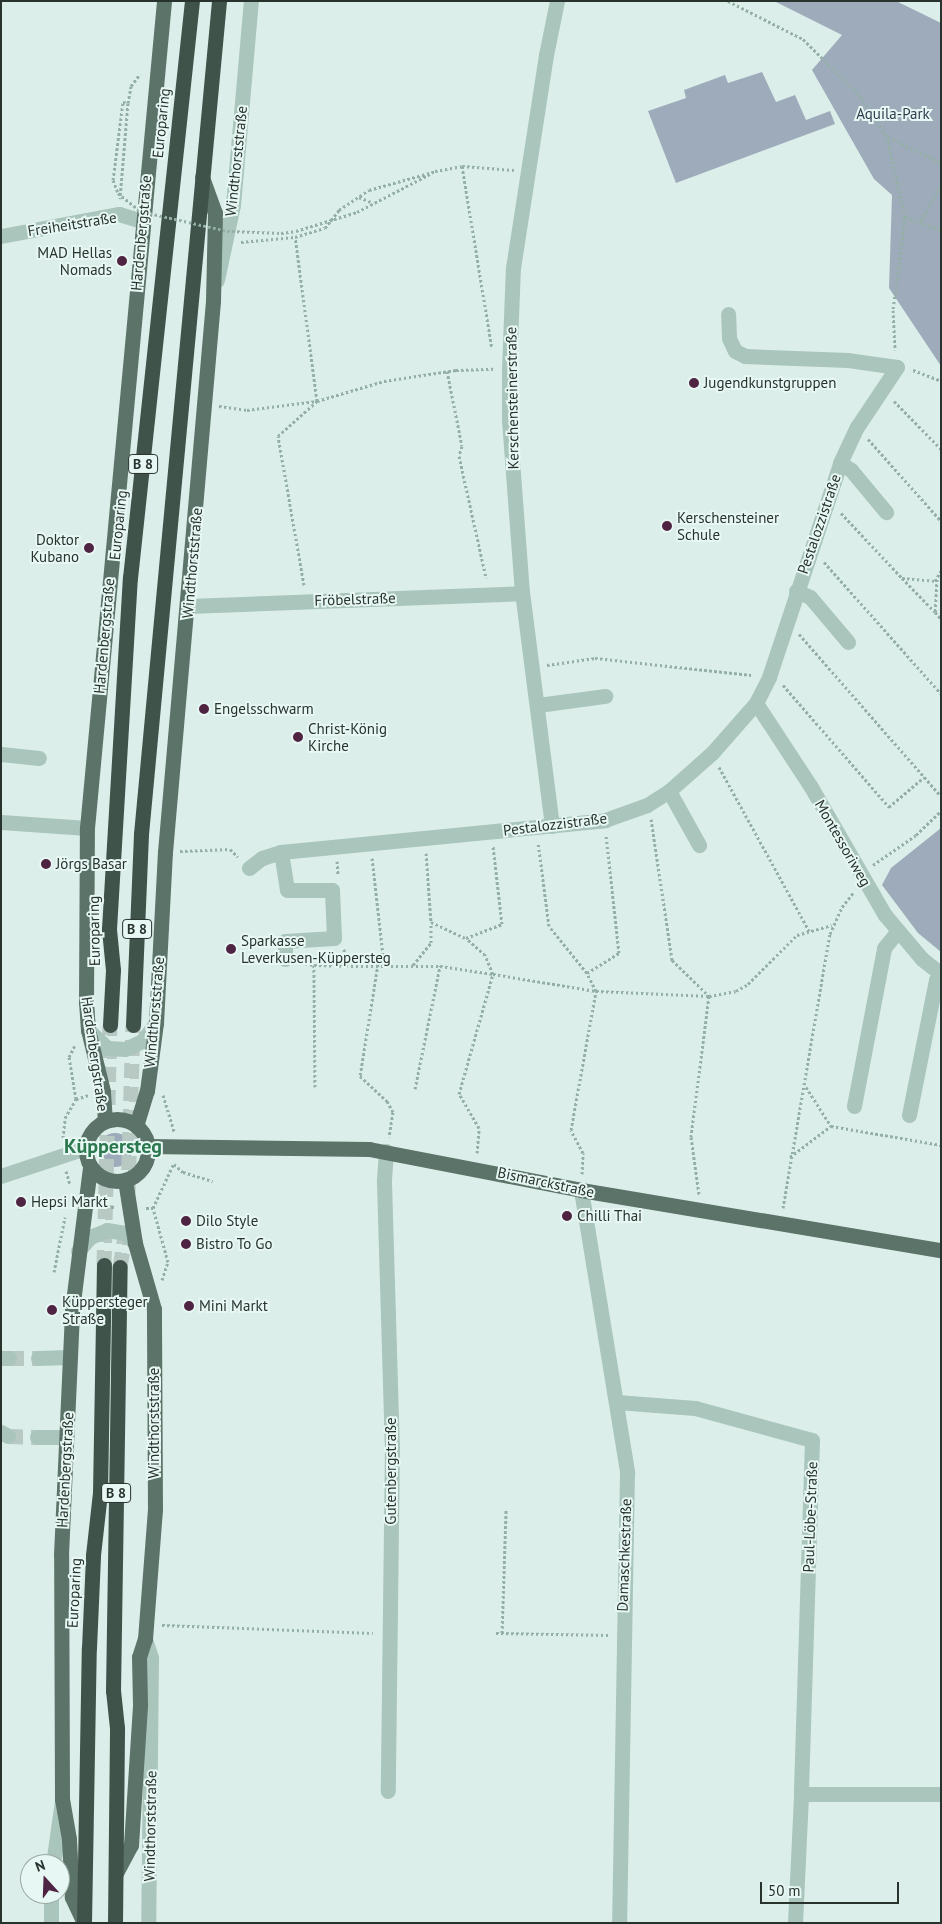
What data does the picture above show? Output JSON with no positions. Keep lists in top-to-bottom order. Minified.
{"streets":{"highway":["Europaring","B 8"],"main road":["Windthorststraße","Hardenbergstraße","Bismarckstraße"],"street":["Freiheitstraße","Kerschensteinerstraße","Pestalozzistraße","Fröbelstraße","Montessoriweg","Gutenbergstraße","Paul-Löbe-Straße","Damaschkestraße"]},"crossings":[["Europaring","Hardenbergstraße"],["Windthorststraße","Hardenbergstraße"],["Windthorststraße","B 8"],["Windthorststraße","Fröbelstraße"],["Windthorststraße","Bismarckstraße"],["Freiheitstraße","Hardenbergstraße"],["Hardenbergstraße","Bismarckstraße"],["Kerschensteinerstraße","Pestalozzistraße"],["Kerschensteinerstraße","Fröbelstraße"],["Pestalozzistraße","Montessoriweg"],["Bismarckstraße","Gutenbergstraße"],["Bismarckstraße","Damaschkestraße"],["Paul-Löbe-Straße","Damaschkestraße"]],"districts":["Küppersteg"],"parks":["Aquila-Park"],"places":["MAD Hellas Nomads","Jugendkunstgruppen","Kerschensteiner Schule","Doktor Kubano","Engelsschwarm","Christ-König Kirche","Jörgs Basar","Sparkasse Leverkusen-Küppersteg","Hepsi Markt","Chilli Thai","Dilo Style","Bistro To Go","Mini Markt","Küppersteger Straße"],"scale_bar":"50 m","north":"top"}
